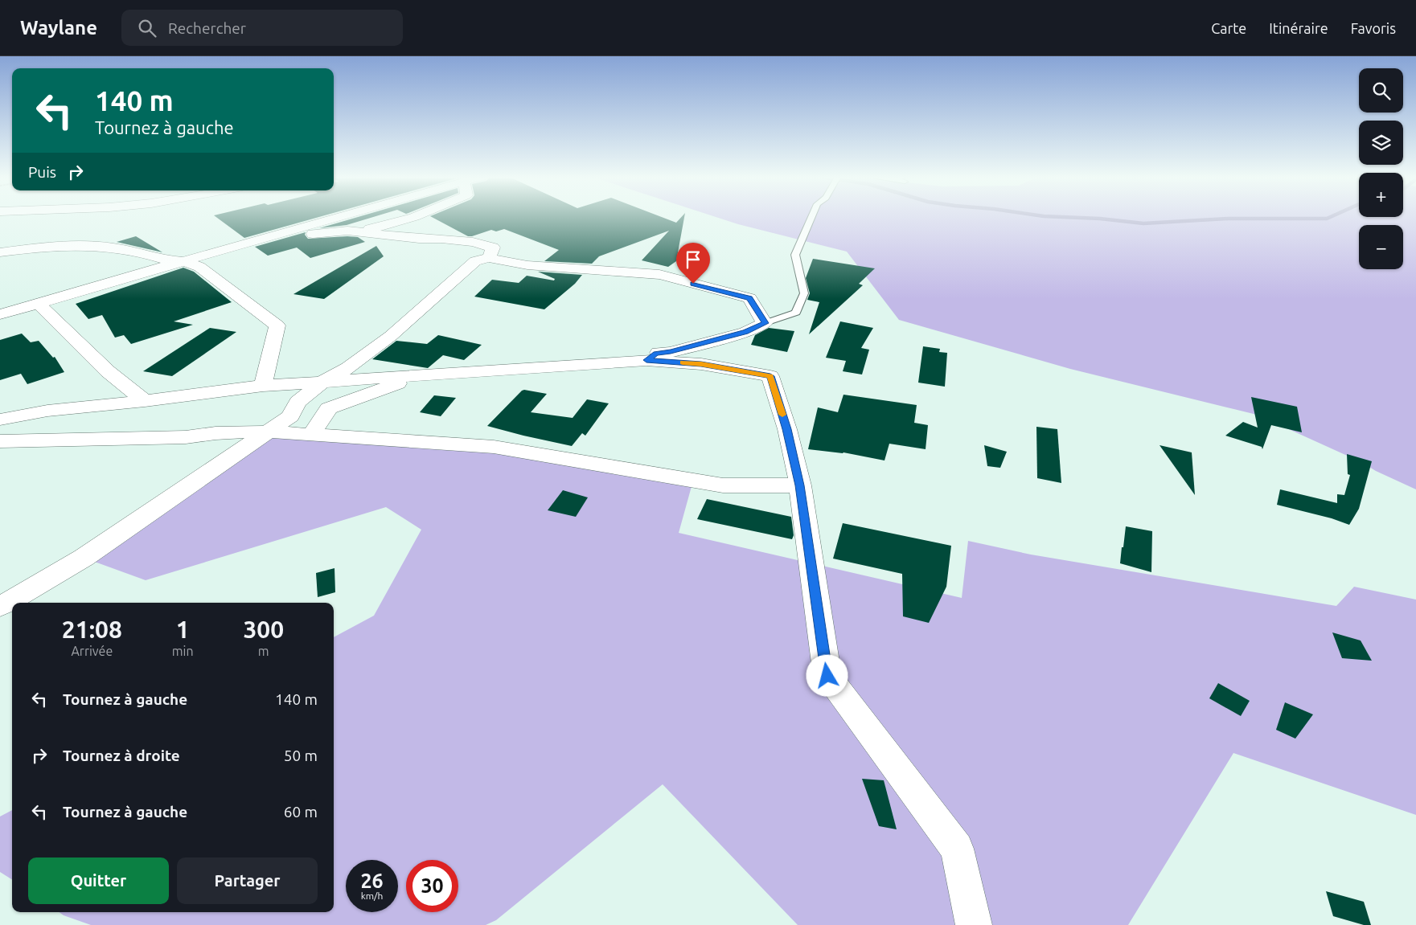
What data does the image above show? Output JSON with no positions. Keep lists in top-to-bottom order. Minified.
{"page":{"header":"Waylane","search":"Rechercher","nav":["Carte","Itinéraire","Favoris"],"map_buttons":["+","−"],"turn":["140 m","Tournez à gauche"],"then":"Puis","eta":["21:08","Arrivée","1","min","300","m"],"list":[{"name":"Tournez à gauche","value":"140 m"},{"name":"Tournez à droite","value":"50 m"},{"name":"Tournez à gauche","value":"60 m"}],"buttons":["Quitter","Partager"],"speed":"26 km/h","limit":"30"}}
